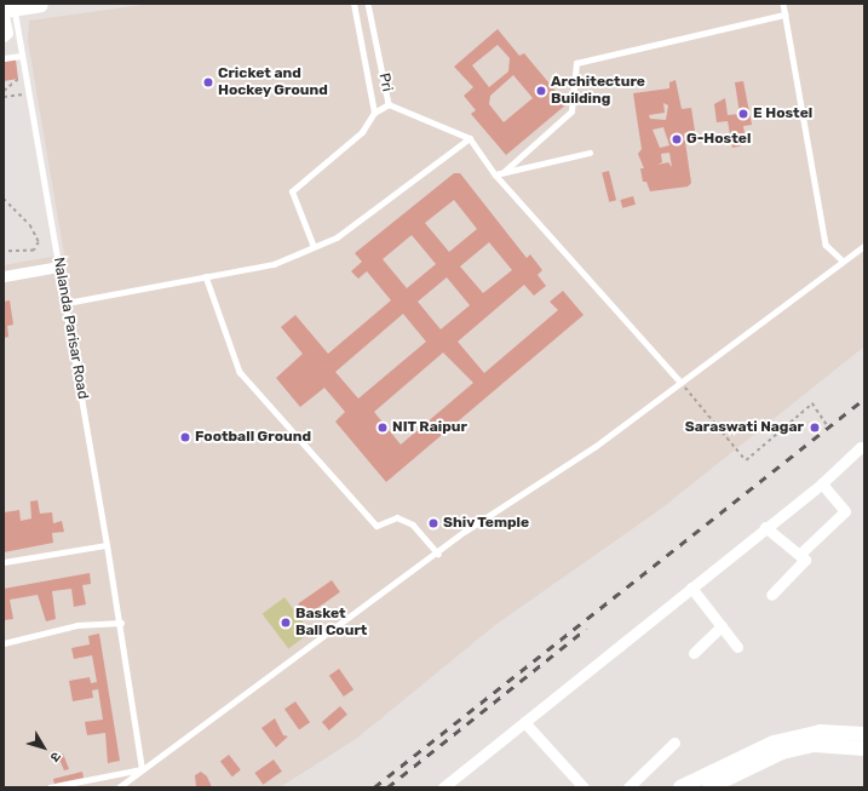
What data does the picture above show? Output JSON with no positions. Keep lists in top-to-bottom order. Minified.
{"streets":{"lane":["Pri","Nalanda Parisar Road"]},"places":["Cricket and Hockey Ground","Architecture Building","E Hostel","G-Hostel","NIT Raipur","Saraswati Nagar","Football Ground","Shiv Temple","Basket Ball Court"],"north":"bottom right"}
